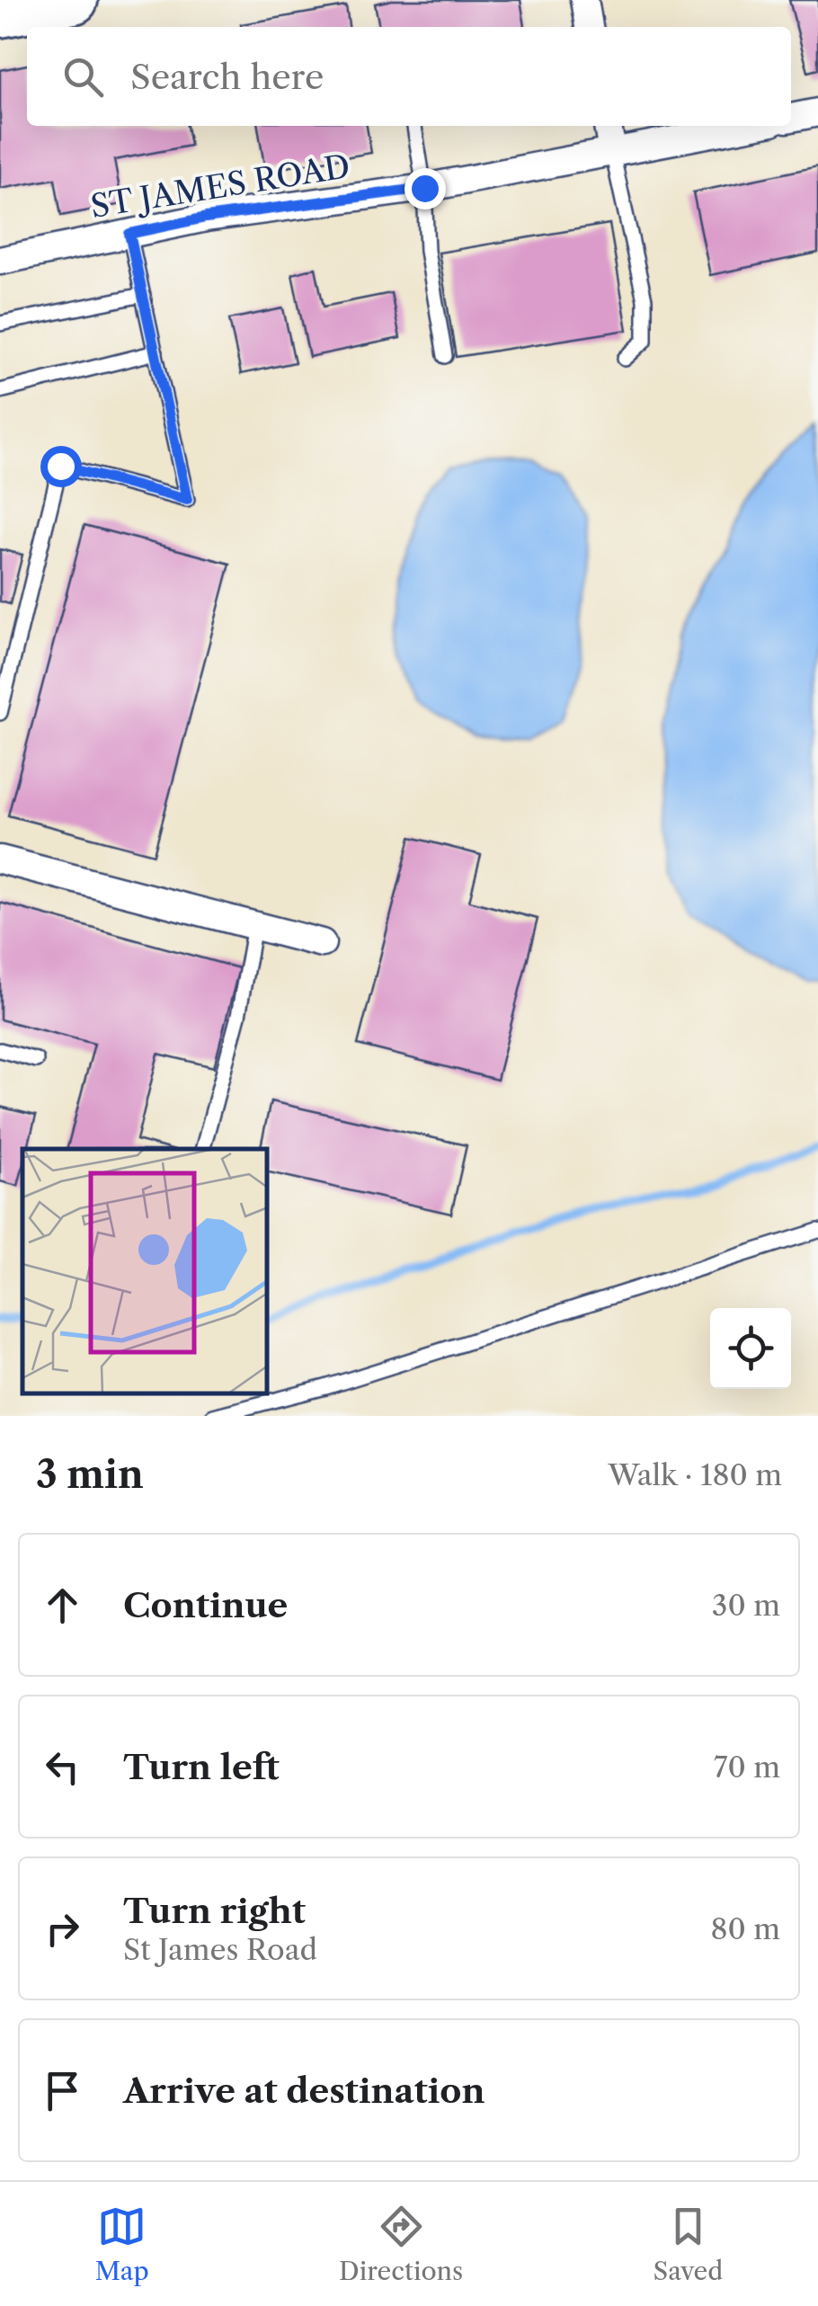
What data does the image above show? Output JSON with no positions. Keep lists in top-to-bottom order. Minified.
{"streets":{"street":["ST JAMES ROAD"]},"page":{"search":"Search here","heading":["3 min","Walk · 180 m"],"list":[["Continue","30 m"],["Turn left","70 m"],["Turn right","St James Road","80 m"],"Arrive at destination"],"nav":["Map","Directions","Saved"]}}
